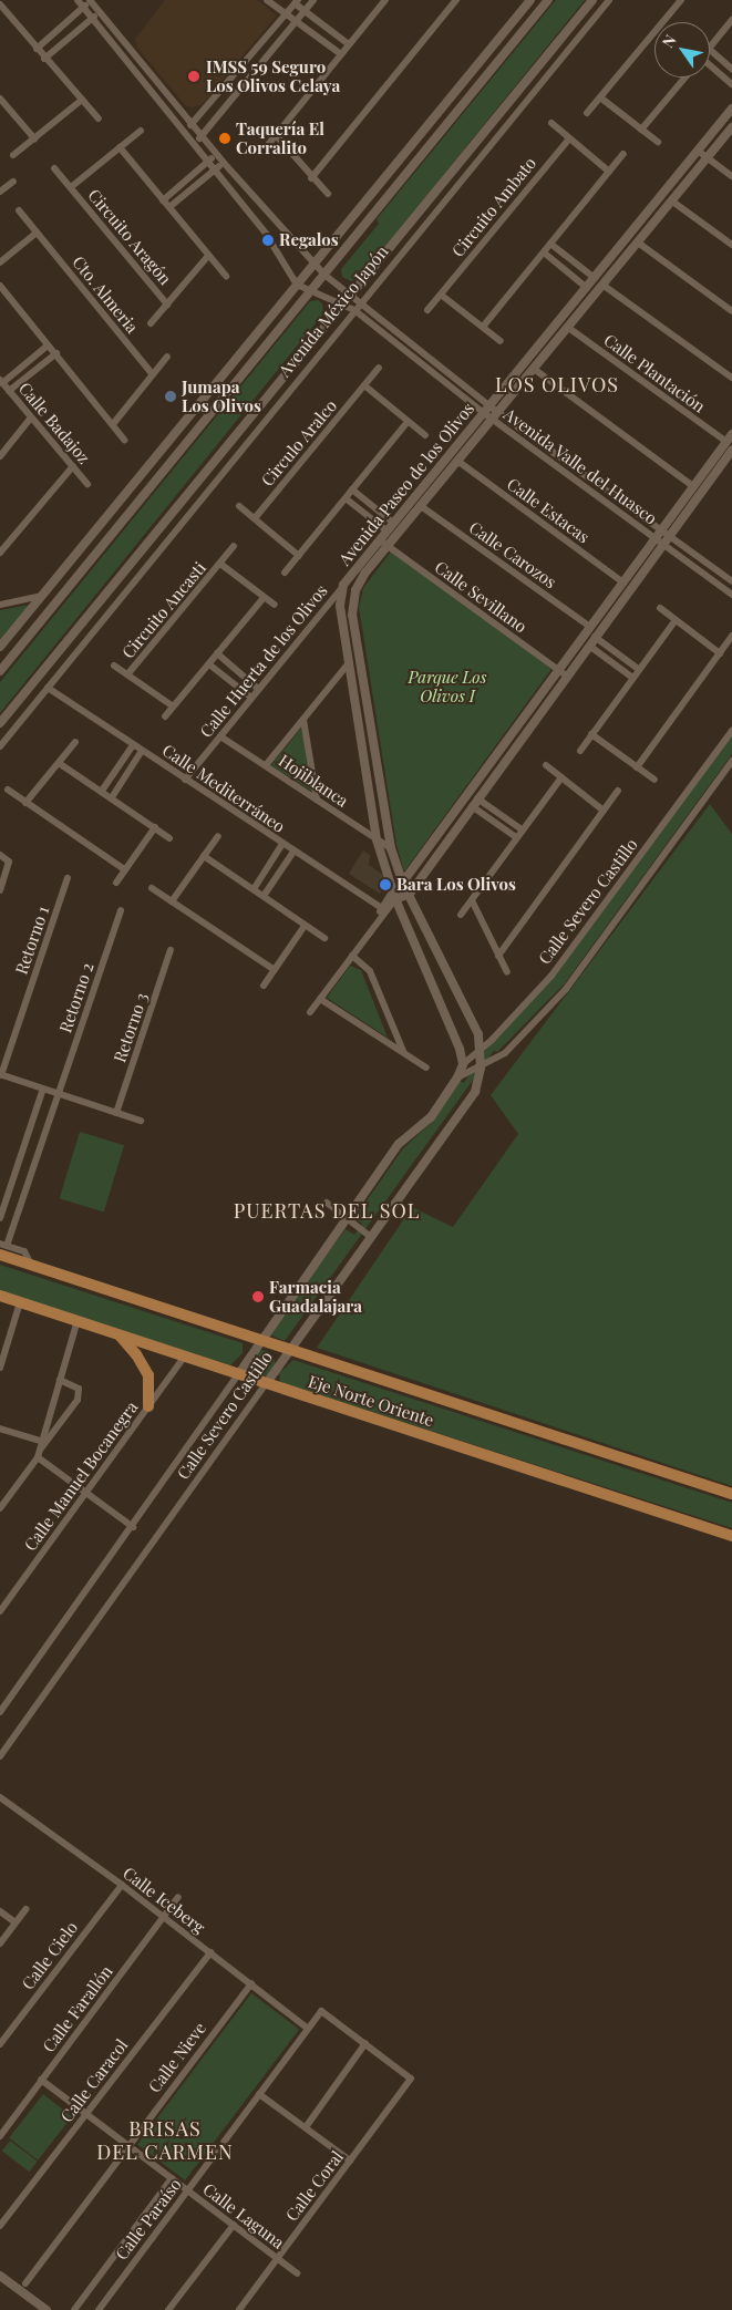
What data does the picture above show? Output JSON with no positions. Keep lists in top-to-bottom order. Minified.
{"streets":{"main road":["Eje Norte Oriente"],"street":["Circuito Ambato","Circuito Aragón","Cto. Almeria","Avenida México Japón","Calle Plantación","Calle Badajoz","Circulo Aralco","Avenida Valle del Huasco","Avenida Paseo de los Olivos","Calle Estacas","Calle Carozos","Calle Sevillano","Circuito Ancasti","Calle Huerta de los Olivos","Hojiblanca","Calle Mediterráneo","Calle Severo Castillo","Retorno 1","Retorno 2","Retorno 3","Calle Manuel Bocanegra","Calle Iceberg","Calle Cielo","Calle Farallón","Calle Nieve","Calle Caracol","Calle Coral","Calle Laguna","Calle Paraíso"]},"crossings":[["Avenida México Japón","Avenida Valle del Huasco"],["Avenida México Japón","Calle Mediterráneo"],["Calle Plantación","Avenida Paseo de los Olivos"],["Avenida Valle del Huasco","Avenida Paseo de los Olivos"],["Avenida Paseo de los Olivos","Calle Estacas"],["Avenida Paseo de los Olivos","Calle Carozos"],["Avenida Paseo de los Olivos","Calle Sevillano"],["Avenida Paseo de los Olivos","Calle Huerta de los Olivos"],["Avenida Paseo de los Olivos","Hojiblanca"],["Avenida Paseo de los Olivos","Calle Severo Castillo"],["Calle Huerta de los Olivos","Hojiblanca"],["Calle Huerta de los Olivos","Calle Mediterráneo"],["Calle Severo Castillo","Eje Norte Oriente"],["Retorno 2","Eje Norte Oriente"],["Eje Norte Oriente","Calle Manuel Bocanegra"],["Calle Iceberg","Calle Cielo"],["Calle Iceberg","Calle Farallón"],["Calle Iceberg","Calle Nieve"],["Calle Iceberg","Calle Caracol"],["Calle Iceberg","Calle Paraíso"],["Calle Farallón","Calle Laguna"],["Calle Nieve","Calle Laguna"],["Calle Caracol","Calle Laguna"],["Calle Coral","Calle Laguna"],["Calle Coral","Calle Paraíso"],["Calle Laguna","Calle Paraíso"]],"districts":["LOS OLIVOS","PUERTAS DEL SOL","BRISAS DEL CARMEN"],"parks":["Parque Los Olivos I"],"places":["IMSS 59 Seguro Los Olivos Celaya","Taquería El Corralito","Regalos","Jumapa Los Olivos","Bara Los Olivos","Farmacia Guadalajara"],"north":"top left"}
